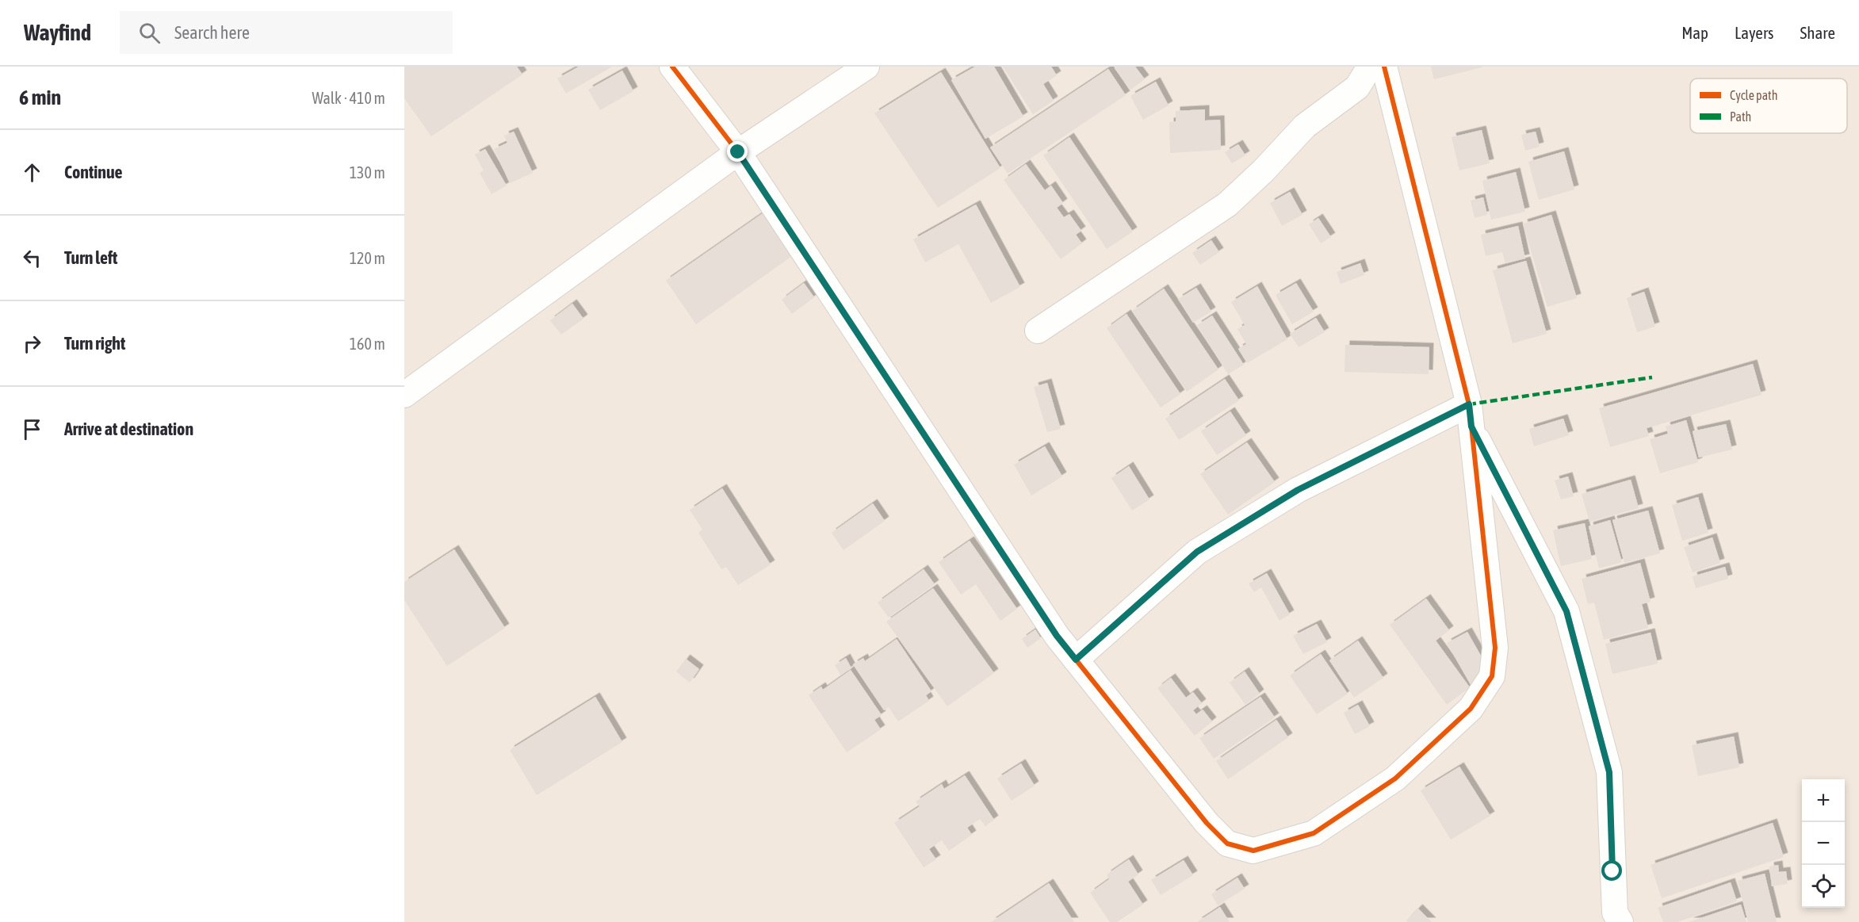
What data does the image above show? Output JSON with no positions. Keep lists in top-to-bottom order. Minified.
{"legend":["Cycle path","Path"],"page":{"header":"Wayfind","search":"Search here","nav":["Map","Layers","Share"],"heading":["6 min","Walk · 410 m"],"list":[["Continue","130 m"],["Turn left","120 m"],["Turn right","160 m"],"Arrive at destination"],"map_buttons":["+","−"]}}
